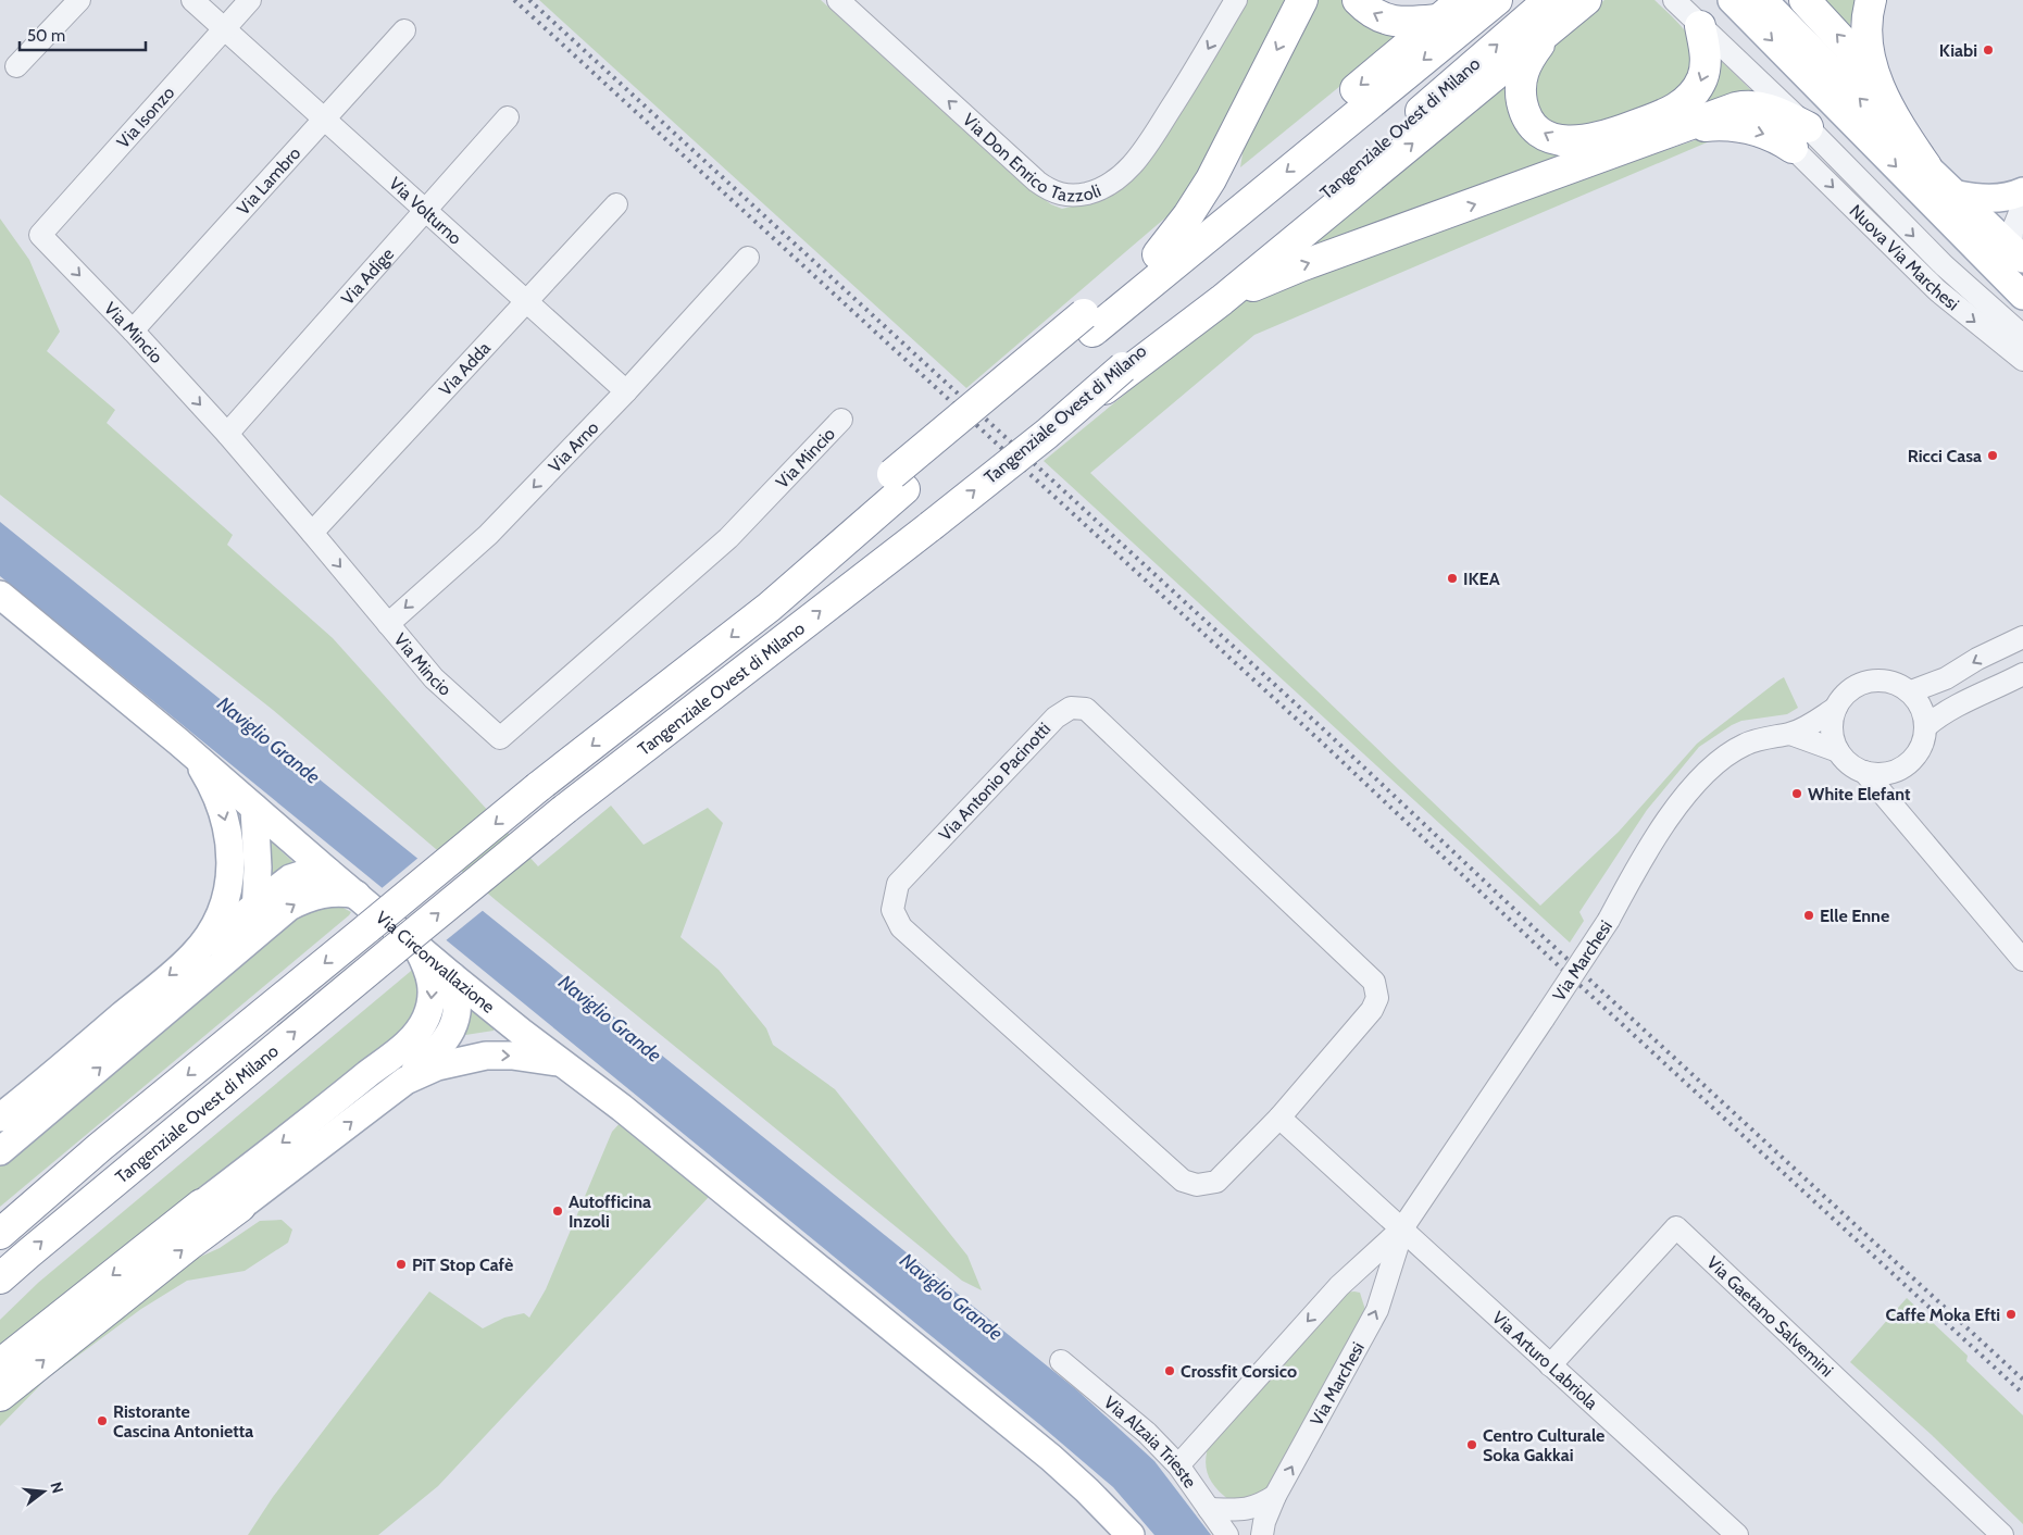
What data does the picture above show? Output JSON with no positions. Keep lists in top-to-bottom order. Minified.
{"streets":{"highway":["Tangenziale Ovest di Milano"],"main road":["Via Circonvallazione"],"street":["Via Isonzo","Via Don Enrico Tazzoli","Via Lambro","Via Volturno","Nuova Via Marchesi","Via Adige","Via Mincio","Via Adda","Via Arno","Via Antonio Pacinotti","Via Marchesi","Via Gaetano Salvemini","Via Arturo Labriola","Via Alzaia Trieste"]},"crossings":[["Via Isonzo","Via Volturno"],["Via Isonzo","Via Mincio"],["Tangenziale Ovest di Milano","Via Circonvallazione"],["Via Lambro","Via Volturno"],["Via Lambro","Via Mincio"],["Via Volturno","Via Adige"],["Via Volturno","Via Adda"],["Via Volturno","Via Arno"],["Via Adige","Via Mincio"],["Via Mincio","Via Adda"],["Via Mincio","Via Arno"],["Via Marchesi","Via Arturo Labriola"],["Via Marchesi","Via Alzaia Trieste"],["Via Gaetano Salvemini","Via Arturo Labriola"]],"one_way":["Via Arno"],"water":["Naviglio Grande"],"places":["Kiabi","Ricci Casa","IKEA","White Elefant","Elle Enne","Autofficina Inzoli","PiT Stop Cafè","Caffe Moka Efti","Crossfit Corsico","Ristorante Cascina Antonietta","Centro Culturale Soka Gakkai"],"scale_bar":"50 m","north":"right"}
